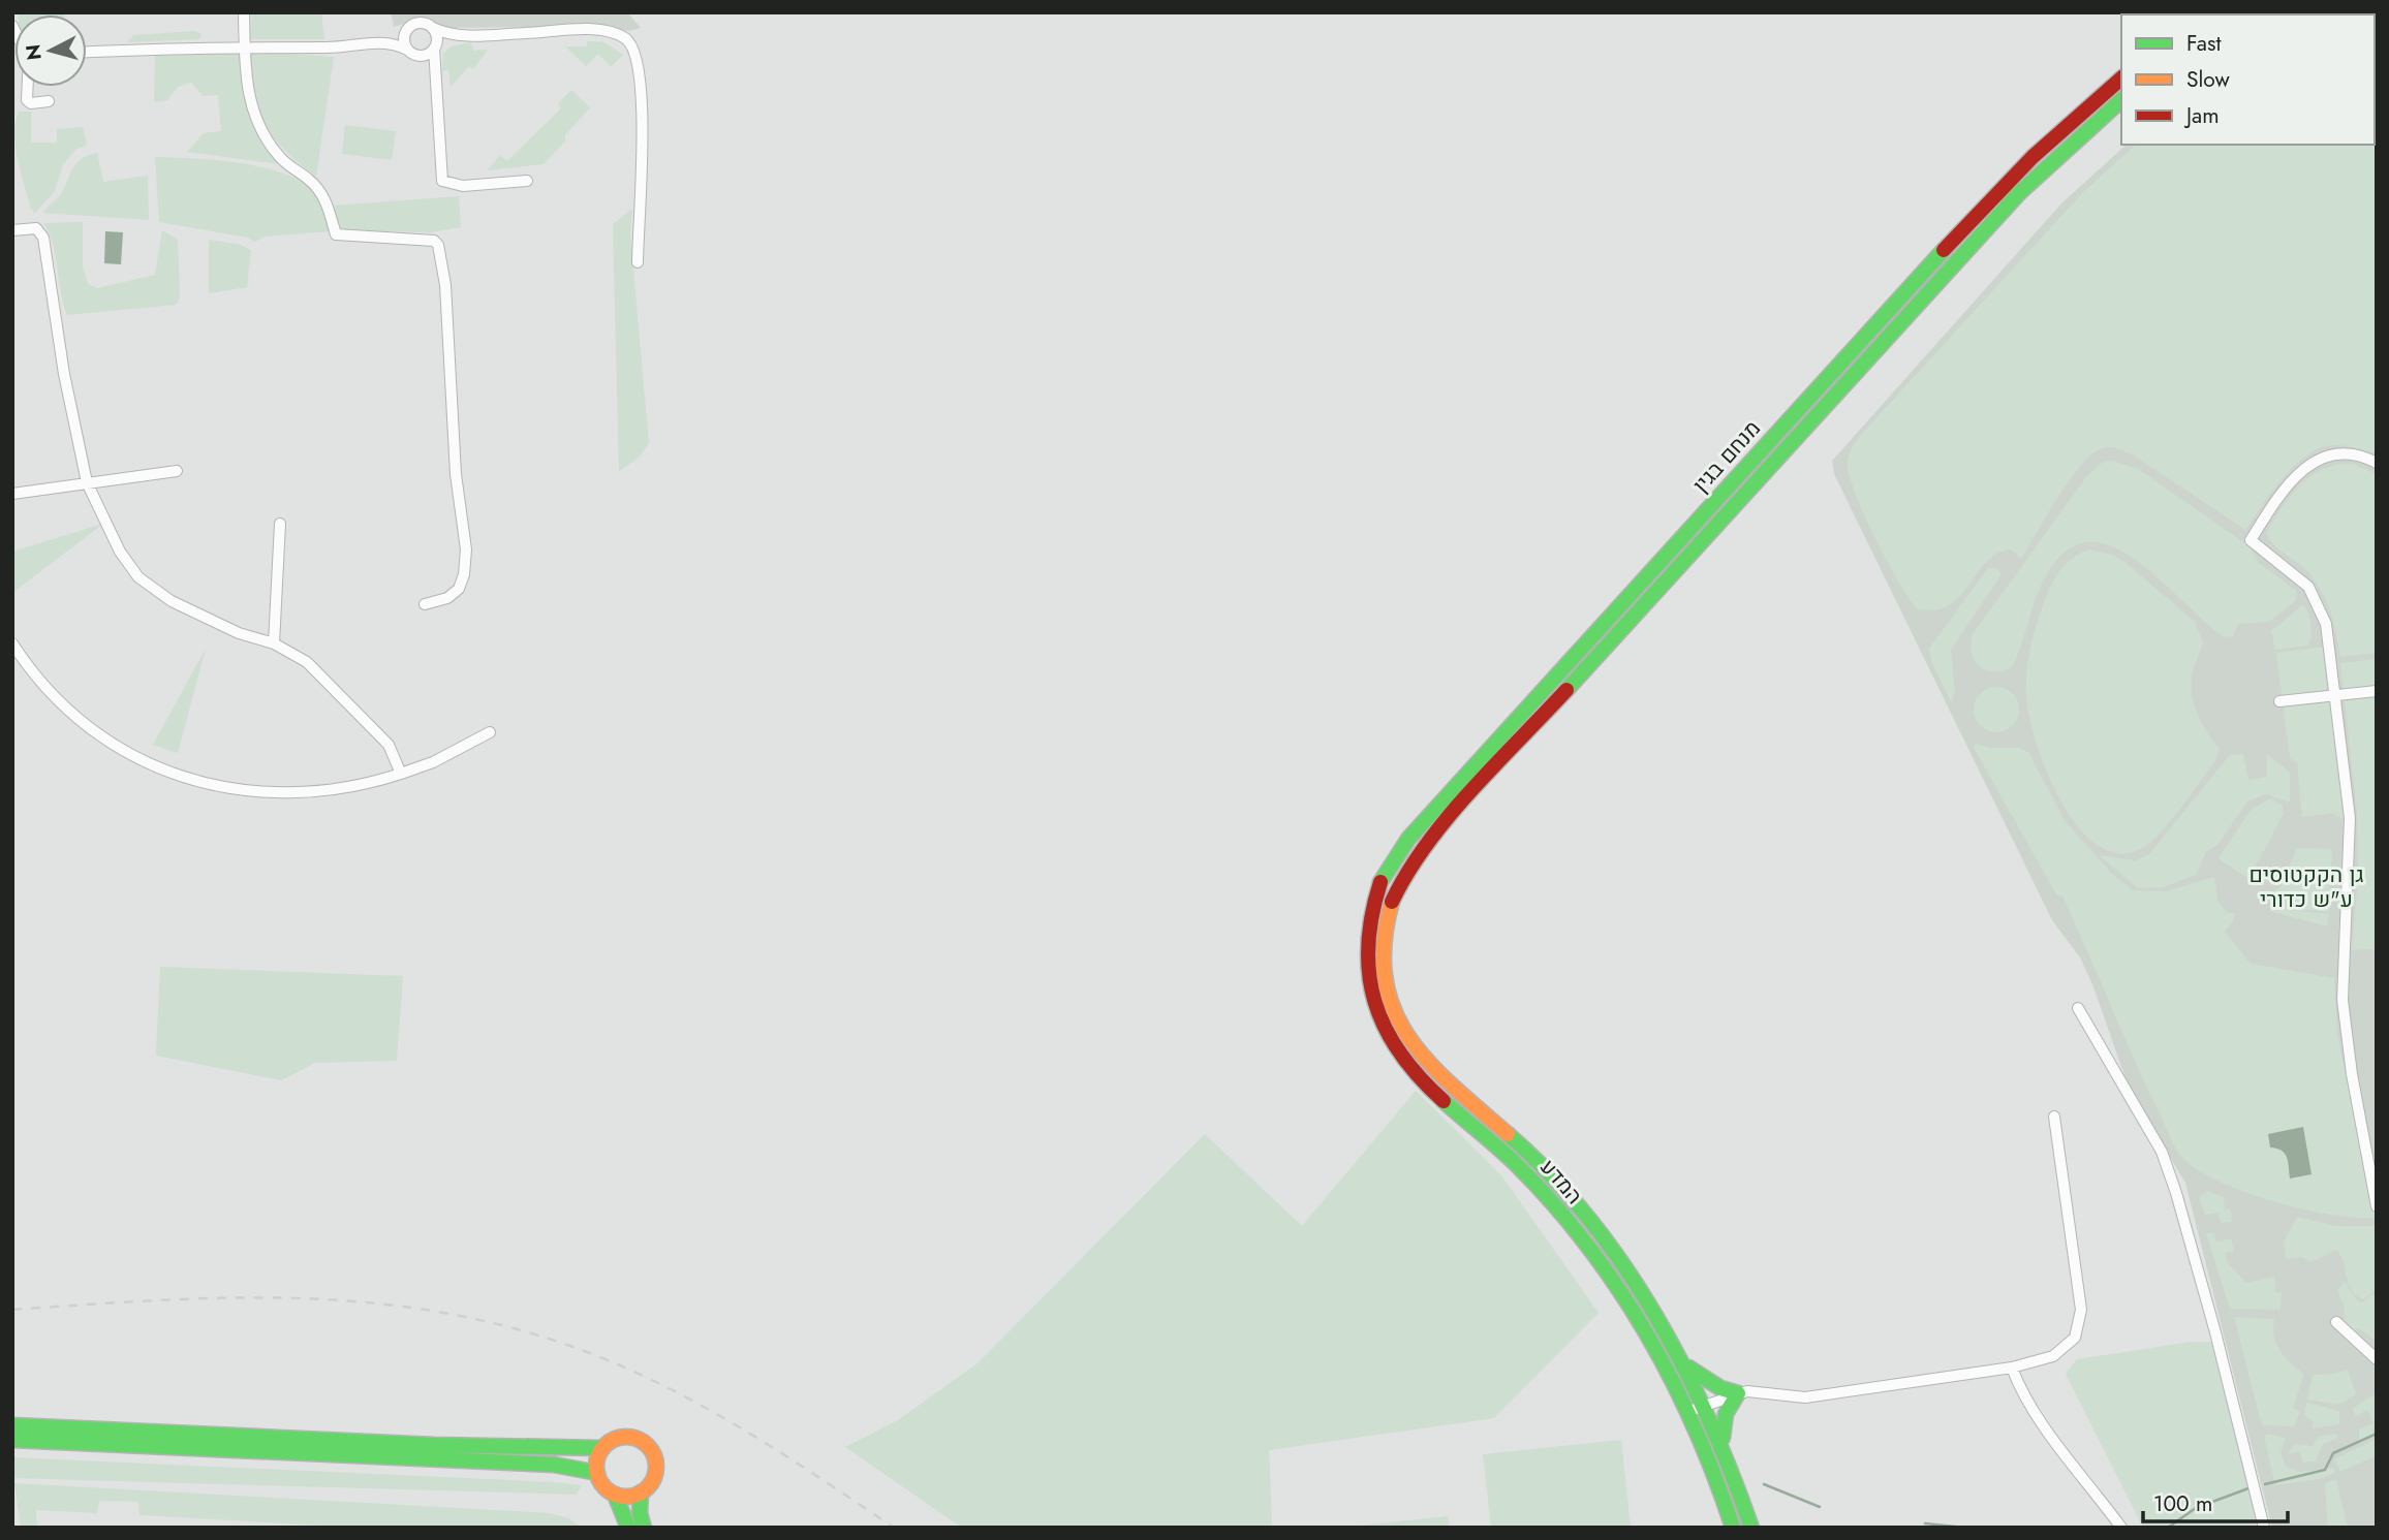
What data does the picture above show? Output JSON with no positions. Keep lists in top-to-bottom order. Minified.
{"streets":{"main road":["מנחם בגין","המדע"]},"crossings":[["מנחם בגין","המדע"]],"parks":["גן הקקטוסים ע\"ש כדורי"],"legend":["Fast","Slow","Jam"],"scale_bar":"100 m","north":"left"}
